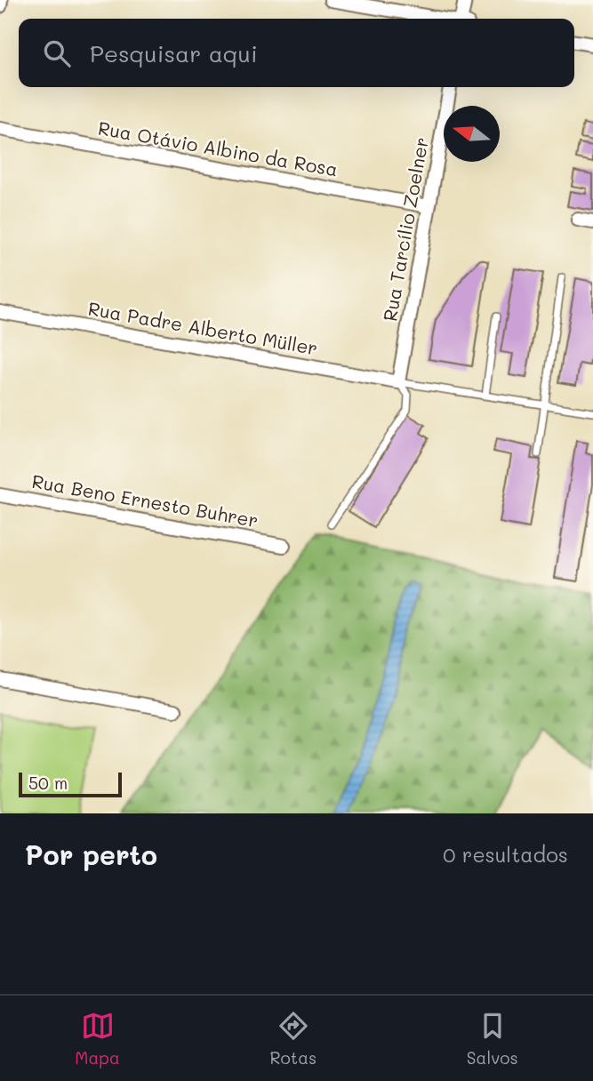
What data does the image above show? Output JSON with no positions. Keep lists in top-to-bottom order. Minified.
{"streets":{"street":["Rua Otávio Albino da Rosa","Rua Tarcílio Zoelner","Rua Padre Alberto Müller","Rua Beno Ernesto Buhrer"]},"crossings":[["Rua Otávio Albino da Rosa","Rua Tarcílio Zoelner"],["Rua Tarcílio Zoelner","Rua Padre Alberto Müller"]],"scale_bar":"50 m","north":"left","page":{"search":"Pesquisar aqui","scale":"50 m","heading":["Por perto","0 resultados"],"nav":["Mapa","Rotas","Salvos"]}}
